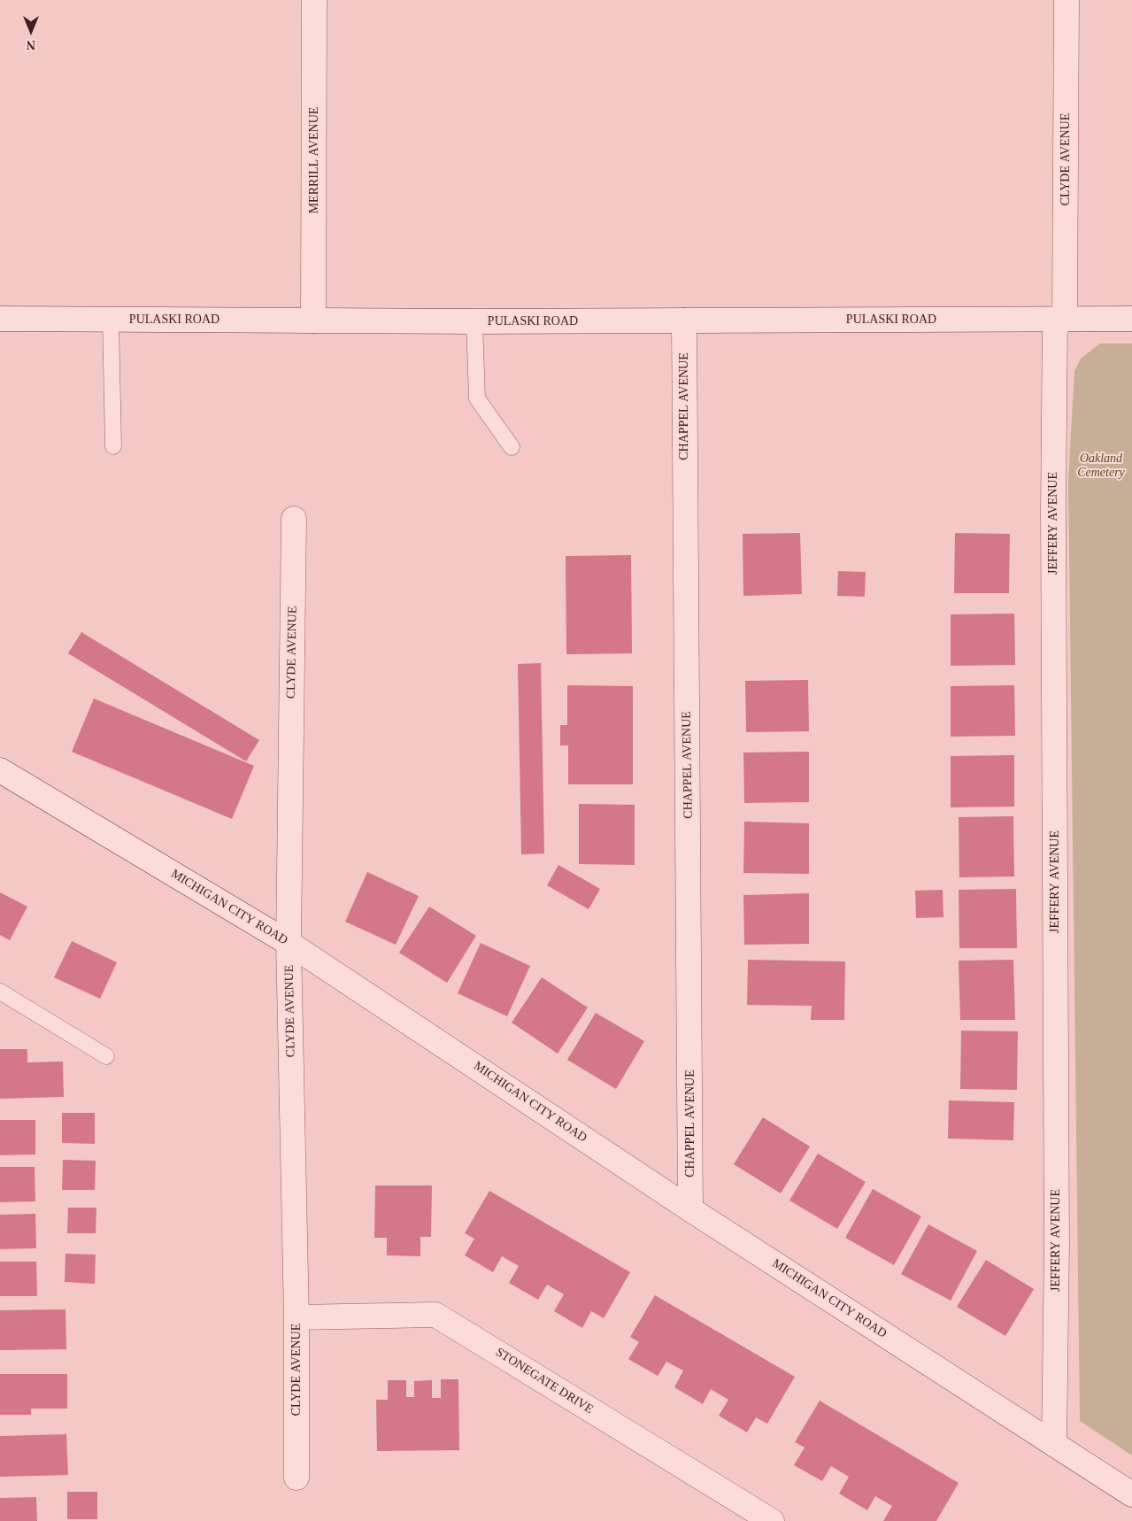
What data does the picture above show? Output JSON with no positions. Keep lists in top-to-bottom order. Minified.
{"streets":{"street":["CLYDE AVENUE","MERRILL AVENUE","PULASKI ROAD","CHAPPEL AVENUE","JEFFERY AVENUE","MICHIGAN CITY ROAD","STONEGATE DRIVE"]},"crossings":[["CLYDE AVENUE","PULASKI ROAD"],["CLYDE AVENUE","JEFFERY AVENUE"],["CLYDE AVENUE","MICHIGAN CITY ROAD"],["CLYDE AVENUE","STONEGATE DRIVE"],["MERRILL AVENUE","PULASKI ROAD"],["PULASKI ROAD","CHAPPEL AVENUE"],["PULASKI ROAD","JEFFERY AVENUE"],["CHAPPEL AVENUE","MICHIGAN CITY ROAD"],["JEFFERY AVENUE","MICHIGAN CITY ROAD"]],"parks":["Oakland Cemetery"],"north":"bottom"}
